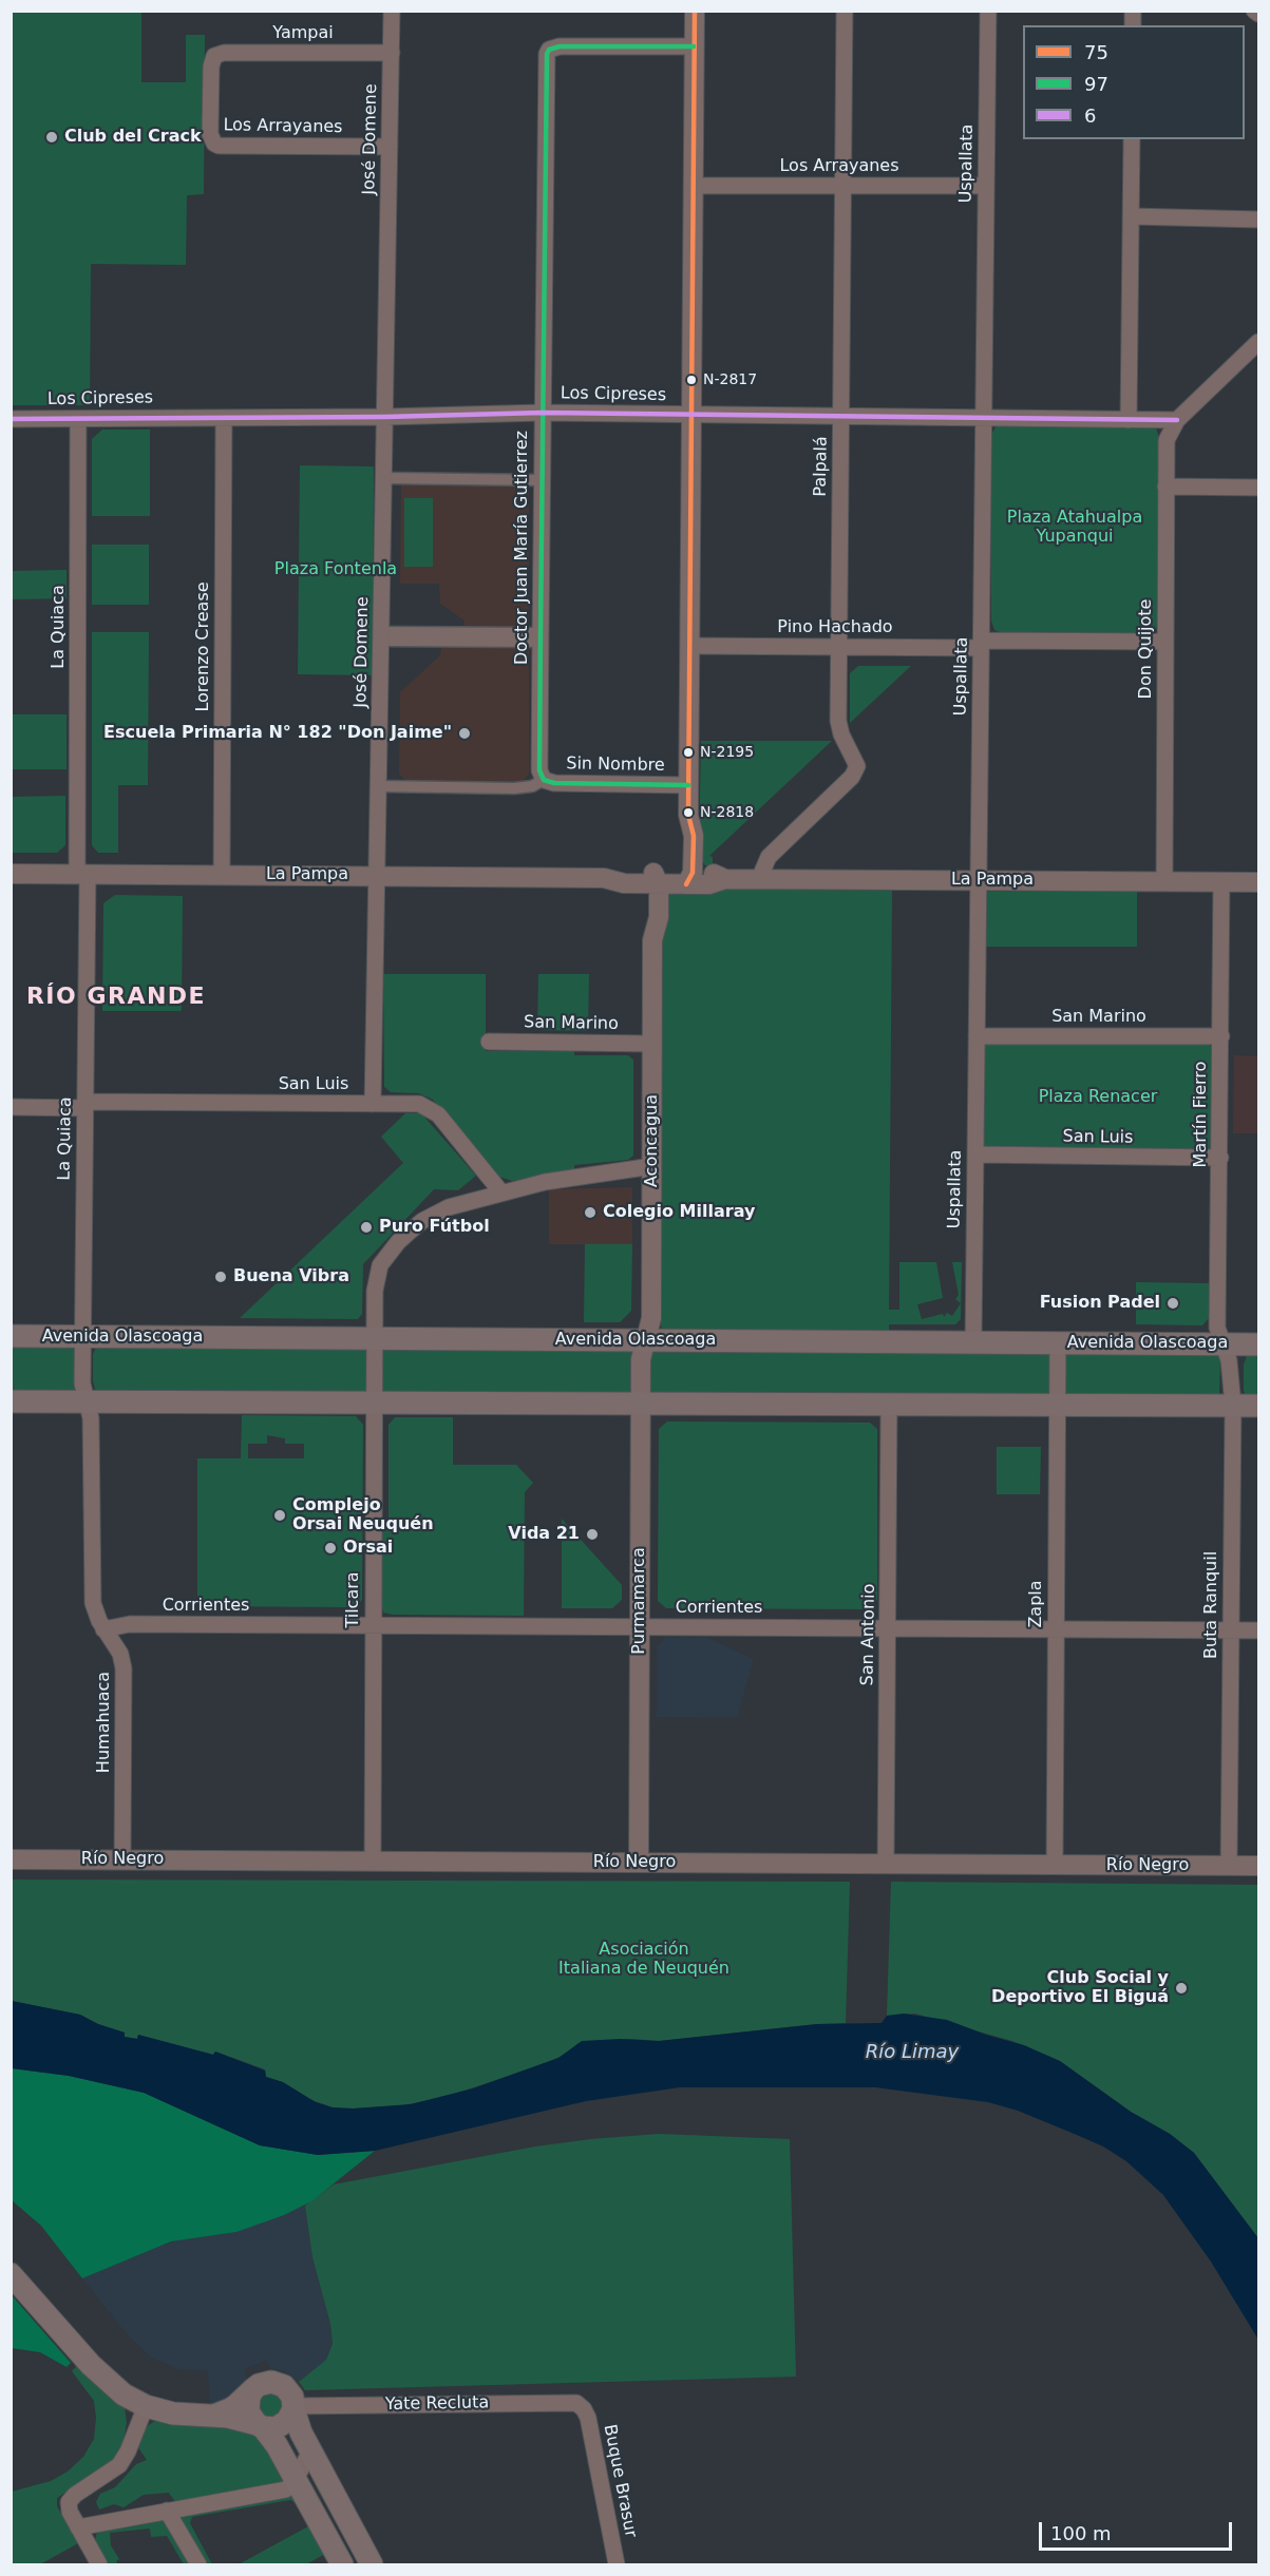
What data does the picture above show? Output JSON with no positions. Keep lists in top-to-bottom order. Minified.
{"streets":{"main road":["Avenida Olascoaga"],"street":["Yampai","Los Arrayanes","José Domene","Uspallata","Los Cipreses","Palpalá","Doctor Juan María Gutierrez","La Quiaca","Pino Hachado","Lorenzo Crease","Don Quijote","Sin Nombre","La Pampa","San Marino","San Luis","Martín Fierro","Aconcagua","Tilcara","Purmamarca","Zapla","Buta Ranquil","Corrientes","San Antonio","Humahuaca","Río Negro","Yate Recluta","Buque Brasur"]},"crossings":[["Yampai","Los Arrayanes"],["Yampai","José Domene"],["Los Arrayanes","José Domene"],["Los Arrayanes","Uspallata"],["Los Arrayanes","Palpalá"],["José Domene","Los Cipreses"],["José Domene","La Pampa"],["José Domene","San Luis"],["Uspallata","Los Cipreses"],["Uspallata","Pino Hachado"],["Uspallata","La Pampa"],["Uspallata","San Marino"],["Uspallata","San Luis"],["Uspallata","Avenida Olascoaga"],["Los Cipreses","Palpalá"],["Los Cipreses","Doctor Juan María Gutierrez"],["Los Cipreses","La Quiaca"],["Los Cipreses","Lorenzo Crease"],["Los Cipreses","Don Quijote"],["Palpalá","Pino Hachado"],["Palpalá","La Pampa"],["Doctor Juan María Gutierrez","Sin Nombre"],["La Quiaca","La Pampa"],["La Quiaca","San Luis"],["La Quiaca","Avenida Olascoaga"],["La Quiaca","Humahuaca"],["Pino Hachado","Don Quijote"],["Lorenzo Crease","La Pampa"],["Don Quijote","La Pampa"],["La Pampa","Martín Fierro"],["La Pampa","Aconcagua"],["San Marino","Martín Fierro"],["San Marino","Aconcagua"],["San Luis","Martín Fierro"],["San Luis","Tilcara"],["Martín Fierro","Avenida Olascoaga"],["Martín Fierro","Buta Ranquil"],["Aconcagua","Avenida Olascoaga"],["Aconcagua","Tilcara"],["Aconcagua","Purmamarca"],["Avenida Olascoaga","Tilcara"],["Avenida Olascoaga","Purmamarca"],["Avenida Olascoaga","Zapla"],["Avenida Olascoaga","Buta Ranquil"],["Tilcara","Corrientes"],["Tilcara","Río Negro"],["Purmamarca","Corrientes"],["Purmamarca","Río Negro"],["Zapla","Corrientes"],["Zapla","Río Negro"],["Buta Ranquil","Corrientes"],["Buta Ranquil","Río Negro"],["Corrientes","San Antonio"],["Corrientes","Humahuaca"],["San Antonio","Río Negro"],["Humahuaca","Río Negro"],["Yate Recluta","Buque Brasur"]],"districts":["RÍO GRANDE"],"water":["Río Limay"],"parks":["Plaza Atahualpa Yupanqui","Plaza Fontenla","Plaza Renacer","Asociación Italiana de Neuquén"],"places":["Club del Crack","N-2817","Escuela Primaria N° 182 \"Don Jaime\"","N-2195","N-2818","Colegio Millaray","Puro Fútbol","Buena Vibra","Fusion Padel","Complejo Orsai Neuquén","Vida 21","Orsai","Club Social y Deportivo El Biguá"],"lines":["transit line 75","transit line 97","transit line 6"],"legend":["75","97","6"],"scale_bar":"100 m"}
